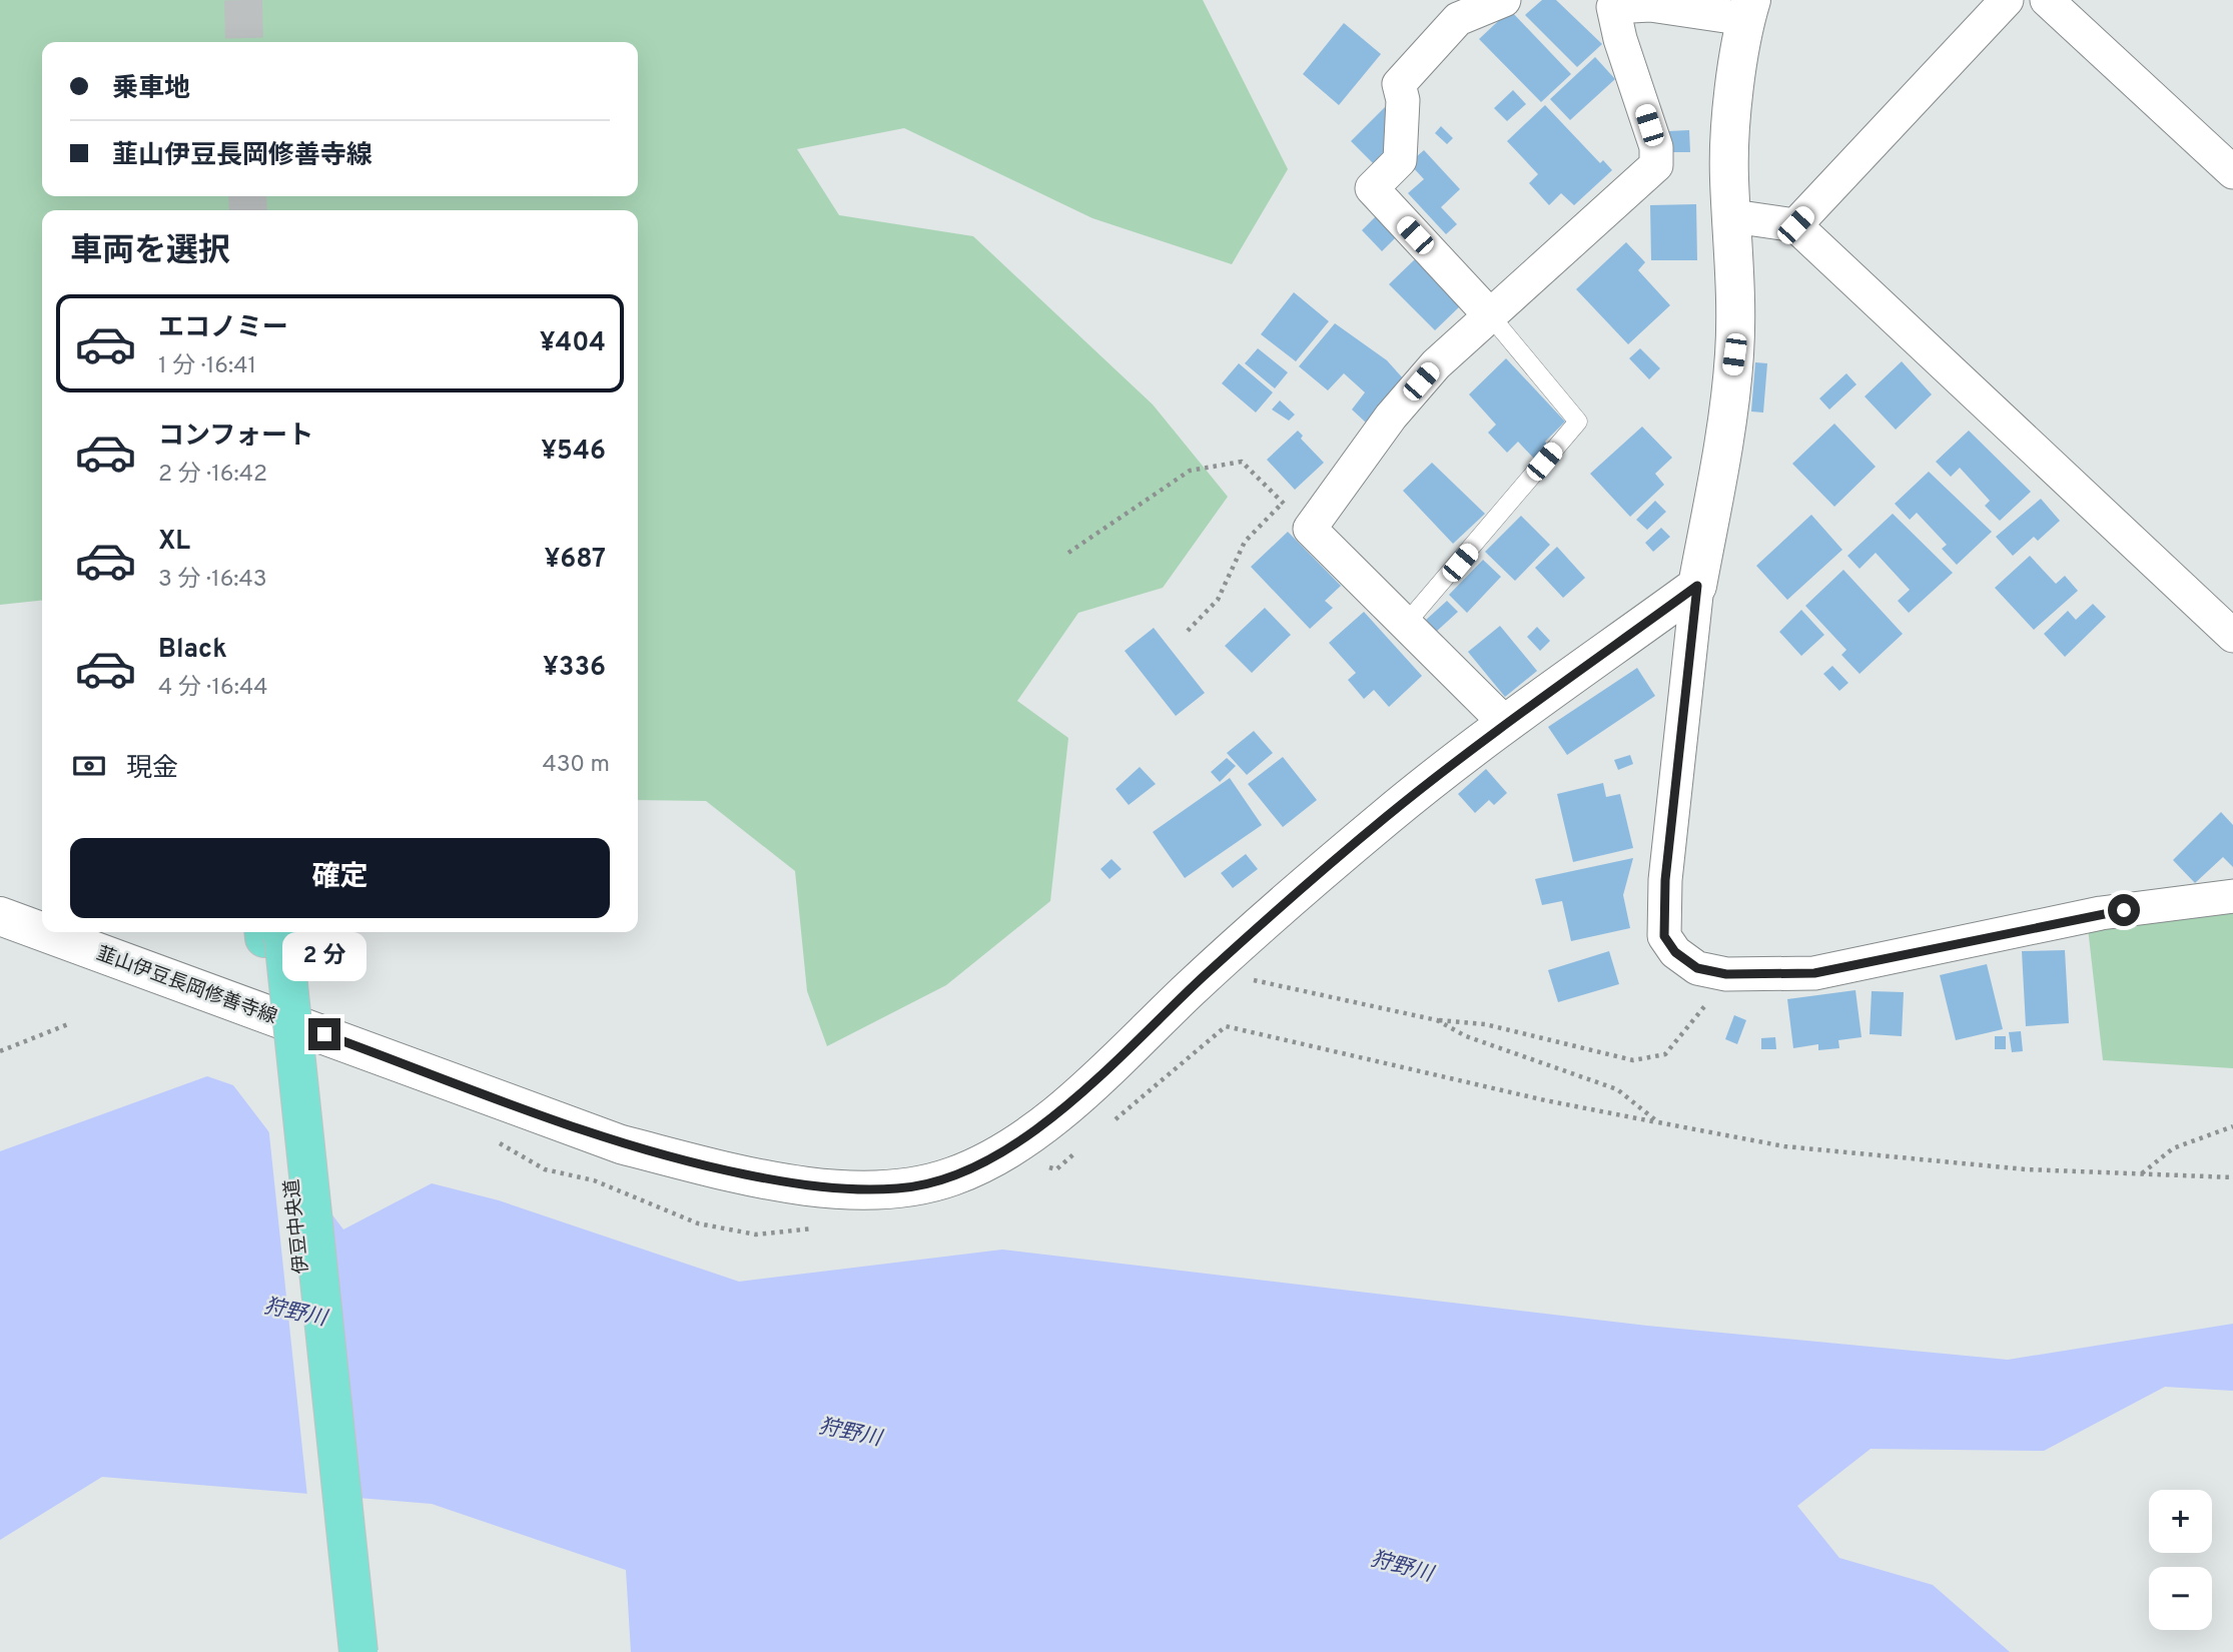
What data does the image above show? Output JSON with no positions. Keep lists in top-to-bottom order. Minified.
{"streets":{"highway":["伊豆中央道"],"main road":["韮山伊豆長岡修善寺線"]},"water":["狩野川"],"page":{"banner":["乗車地","韮山伊豆長岡修善寺線"],"heading":"車両を選択","list":[{"name":"エコノミー","note":"1 分 · 16:41","value":"¥404"},{"name":"コンフォート","note":"2 分 · 16:42","value":"¥546"},{"name":"XL","note":"3 分 · 16:43","value":"¥687"},{"name":"Black","note":"4 分 · 16:44","value":"¥336"}],"pay":["現金","430 m"],"buttons":"確定","bubble":"2 分","map_buttons":["+","−"]}}
